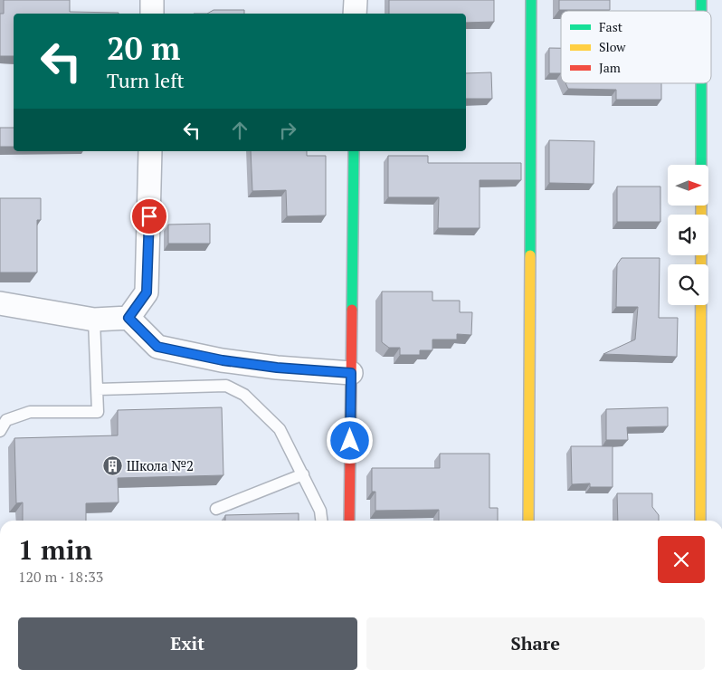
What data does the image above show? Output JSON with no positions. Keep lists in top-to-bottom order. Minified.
{"places":{"building":["Школа №2"]},"legend":["Fast","Slow","Jam"],"north":"right","page":{"turn":["20 m","Turn left"],"heading":["1 min","120 m · 18:33"],"buttons":["Exit","Share"]}}
